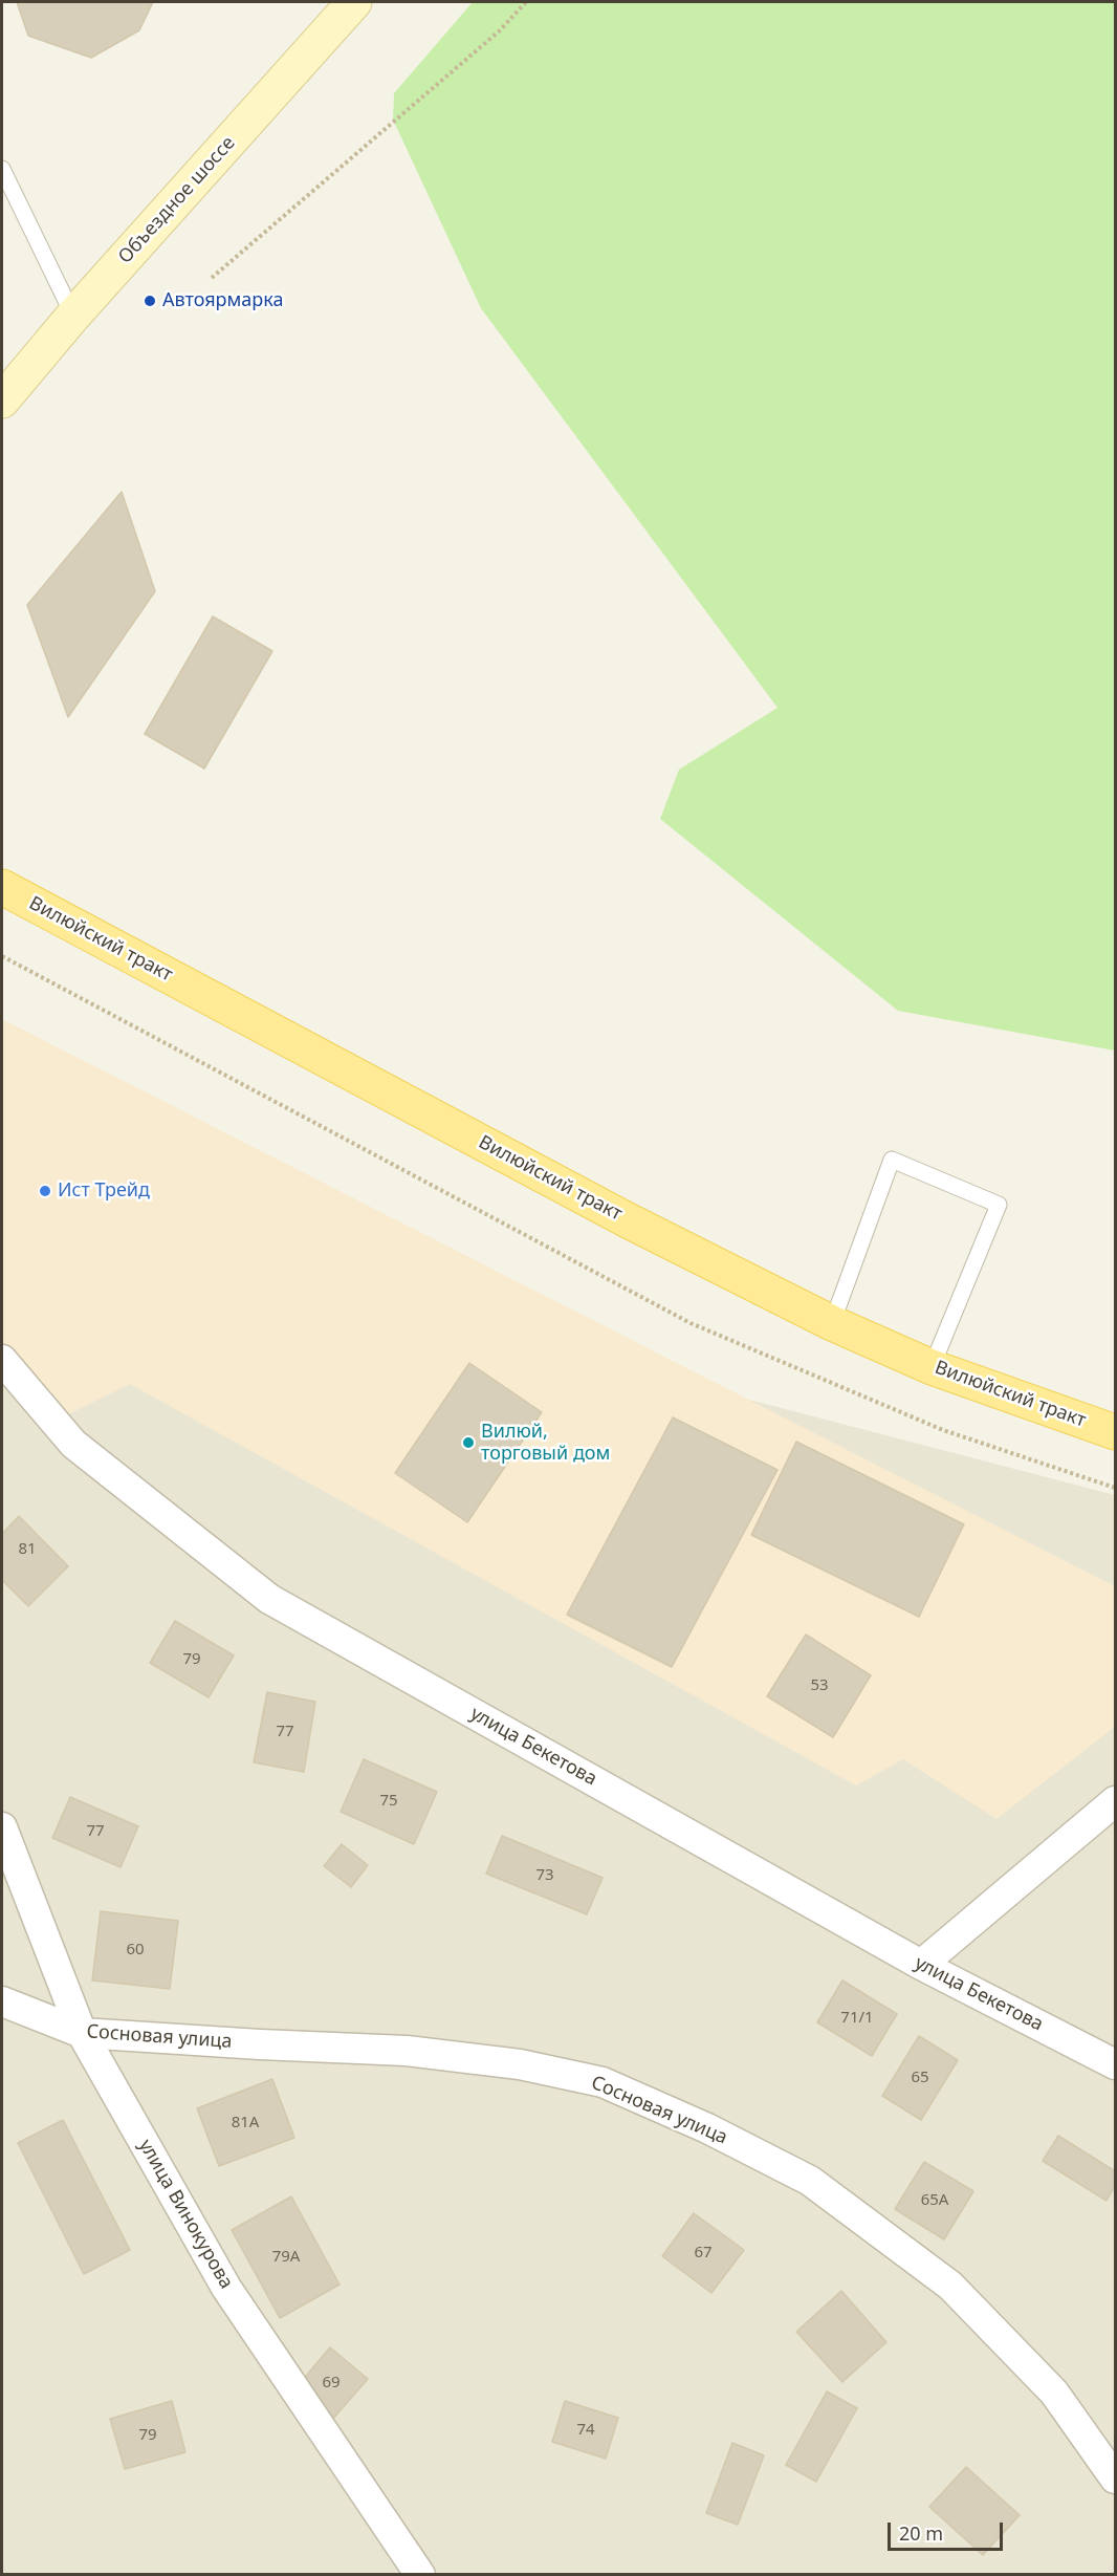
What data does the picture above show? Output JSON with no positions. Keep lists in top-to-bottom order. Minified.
{"streets":{"main road":["Объездное шоссе","Вилюйский тракт"],"street":["улица Бекетова","Сосновая улица","улица Винокурова"]},"crossings":[["Сосновая улица","улица Винокурова"]],"places":["Автоярмарка","Ист Трейд","Вилюй, торговый дом"],"house_numbers":["81","79","53","77","75","77","73","60","71/1","65","81А","65А","67","79А","69","74","79"],"scale_bar":"20 m"}
